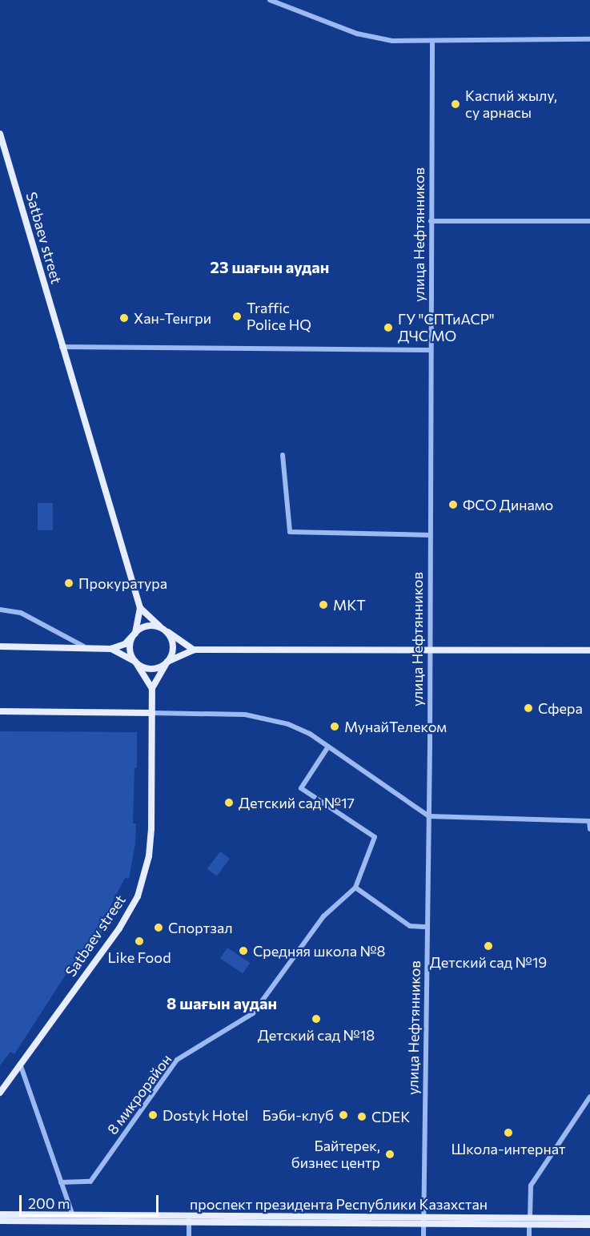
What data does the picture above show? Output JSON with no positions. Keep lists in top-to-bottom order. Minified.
{"streets":{"main road":["Satbaev street","проспект президента Республики Казахстан"],"street":["улица Нефтянников","8 микрорайон"]},"crossings":[["улица Нефтянников","проспект президента Республики Казахстан"]],"districts":["23 шағын аудан","8 шағын аудан"],"places":["Каспий жылу, су арнасы","Traffic Police HQ","Хан-Тенгри","ГУ \"СПТиАСР\" ДЧС МО","ФСО Динамо","Прокуратура","МКТ","Сфера","МунайТелеком","Детский сад №17","Спортзал","Like Food","Детский сад №19","Средняя школа №8","Детский сад №18","Dostyk Hotel","Бэби-клуб","CDEK","Школа-интернат","Байтерек, бизнес центр"],"scale_bar":"200 m"}
